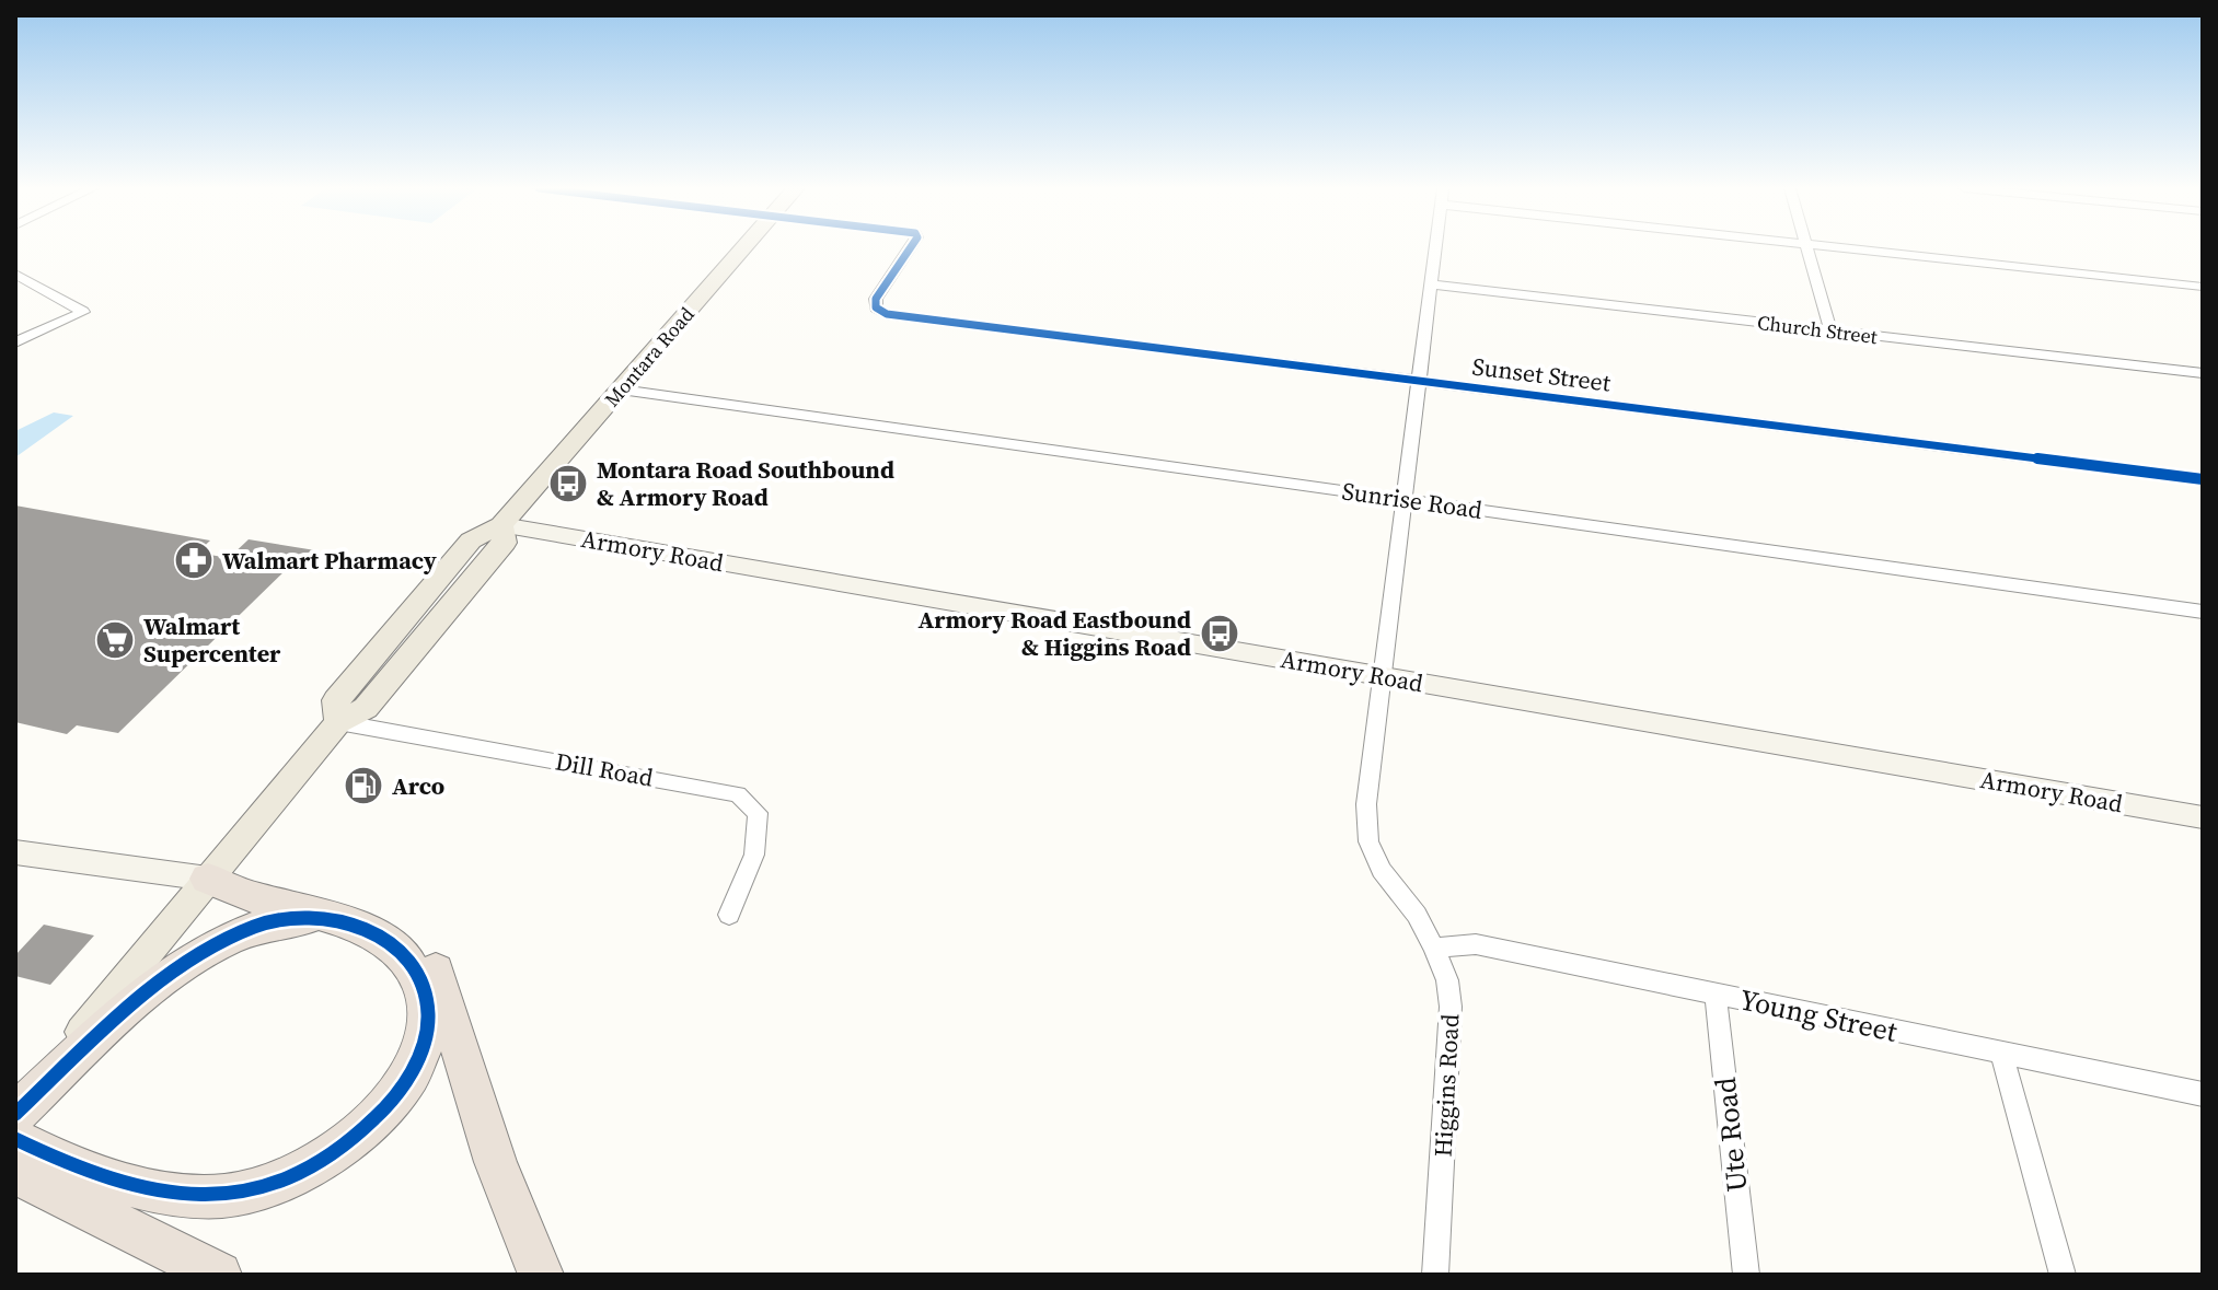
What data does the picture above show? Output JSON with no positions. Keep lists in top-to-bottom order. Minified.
{"streets":{"main road":["Montara Road","Armory Road"],"street":["Church Street","Sunset Street","Sunrise Road","Dill Road","Young Street","Higgins Road","Ute Road"]},"crossings":[["Church Street","Higgins Road"],["Montara Road","Sunrise Road"],["Montara Road","Armory Road"],["Montara Road","Dill Road"],["Sunset Street","Higgins Road"],["Sunrise Road","Higgins Road"],["Armory Road","Higgins Road"],["Young Street","Higgins Road"],["Young Street","Ute Road"]],"places":{"bus stop":["Montara Road Southbound & Armory Road","Armory Road Eastbound & Higgins Road"],"pharmacy":["Walmart Pharmacy"],"supermarket":["Walmart Supercenter"],"fuel station":["Arco"]}}
